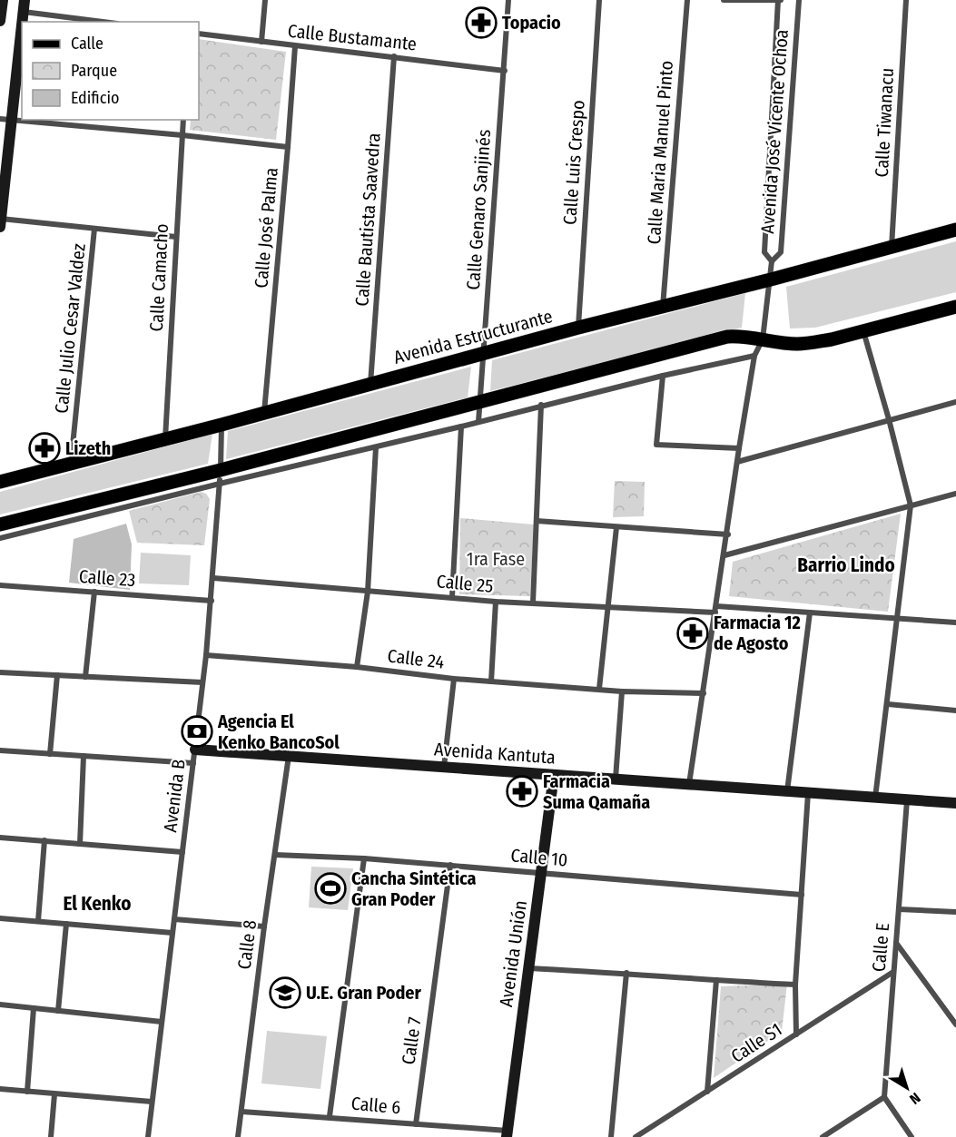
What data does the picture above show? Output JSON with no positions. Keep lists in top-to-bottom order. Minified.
{"streets":{"main road":["Avenida Estructurante"],"street":["Calle Bustamante","Calle Tiwanacu","Avenida José Vicente Ochoa","Calle Maria Manuel Pinto","Calle Luis Crespo","Calle Genaro Sanjinés","Calle Bautista Saavedra","Calle José Palma","Calle Camacho","Calle Julio Cesar Valdez","Calle 23","Calle 25","Calle 24","Avenida Kantuta","Avenida B","Calle 10","Calle 8","Calle E","Avenida Unión","Calle 7","Calle S1","Calle 6"]},"crossings":[["Calle Bustamante","Calle Genaro Sanjinés"],["Calle Bustamante","Calle Bautista Saavedra"],["Calle Bustamante","Calle José Palma"],["Calle Tiwanacu","Avenida Estructurante"],["Calle Maria Manuel Pinto","Avenida Estructurante"],["Calle Luis Crespo","Avenida Estructurante"],["Calle Genaro Sanjinés","Avenida Estructurante"],["Calle Bautista Saavedra","Avenida Estructurante"],["Calle José Palma","Avenida Estructurante"],["Calle Camacho","Avenida Estructurante"],["Calle Julio Cesar Valdez","Avenida Estructurante"],["Avenida Estructurante","Avenida B"],["Calle 23","Avenida B"],["Calle 25","Avenida B"],["Calle 24","Avenida B"],["Avenida Kantuta","Avenida B"],["Avenida Kantuta","Calle 8"],["Avenida Kantuta","Calle E"],["Avenida Kantuta","Avenida Unión"],["Calle 10","Calle 8"],["Calle 10","Avenida Unión"],["Calle 10","Calle 7"],["Calle 8","Calle 6"],["Calle E","Calle S1"],["Avenida Unión","Calle 6"],["Calle 7","Calle 6"]],"districts":["Barrio Lindo","El Kenko"],"parks":["1ra Fase"],"places":{"pharmacy":["Topacio","Lizeth","Farmacia 12 de Agosto","Farmacia Suma Qamaña"],"bank":["Agencia El Kenko BancoSol"],"sports":["Cancha Sintética Gran Poder"],"school or university":["U.E. Gran Poder"]},"legend":["Calle","Parque","Edificio"],"north":"bottom right"}
